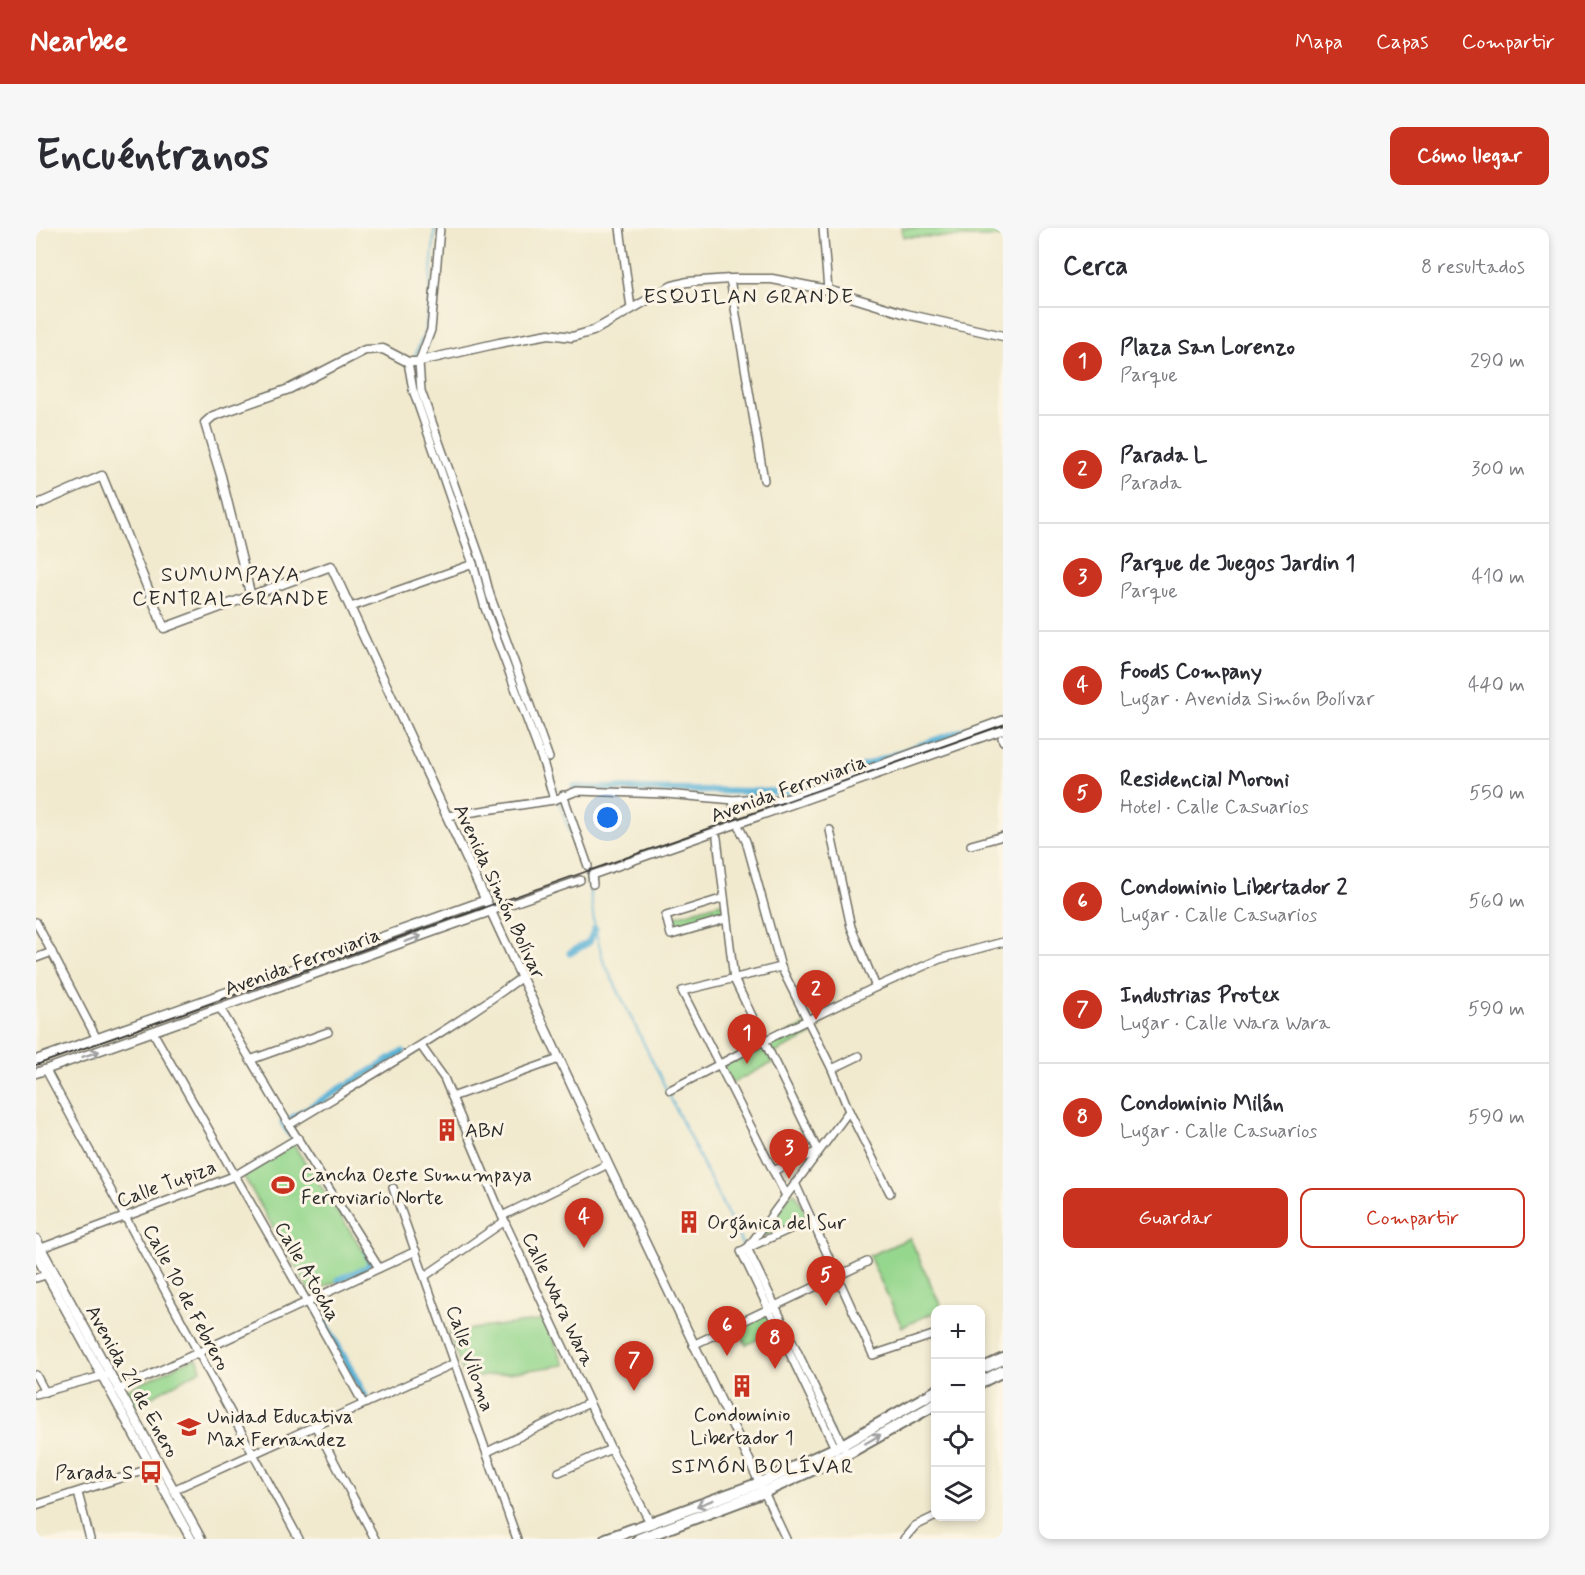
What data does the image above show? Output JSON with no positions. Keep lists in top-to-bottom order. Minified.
{"streets":{"street":["Avenida Ferroviaria","Avenida Simón Bolívar","Calle Tupiza","Calle Atocha","Calle 10 de Febrero","Calle Wara Wara","Calle Viloma","Avenida 21 de Enero"]},"crossings":[["Avenida Ferroviaria","Avenida Simón Bolívar"],["Avenida Ferroviaria","Calle Atocha"],["Avenida Ferroviaria","Calle 10 de Febrero"],["Calle Tupiza","Calle Atocha"],["Calle Tupiza","Calle 10 de Febrero"],["Calle Tupiza","Avenida 21 de Enero"]],"districts":["ESQUILAN GRANDE","SUMUMPAYA CENTRAL GRANDE","SIMÓN BOLÍVAR"],"places":{"building":["ABN","Orgánica del Sur","Condominio Libertador 1"],"sports":["Cancha Oeste Sumumpaya Ferroviario Norte"],"school or university":["Unidad Educativa Max Fernandez"],"bus stop":["Parada S"]},"page":{"header":"Nearbee","nav":["Mapa","Capas","Compartir"],"buttons":["Cómo llegar",["Guardar","Compartir"]],"title":"Encuéntranos","heading":["Cerca","8 resultados"],"list":[{"mark":"1","name":"Plaza San Lorenzo","note":"Parque","value":"290 m"},{"mark":"2","name":"Parada L","note":"Parada","value":"300 m"},{"mark":"3","name":"Parque de Juegos Jardin 1","note":"Parque","value":"410 m"},{"mark":"4","name":"Foods Company","note":"Lugar · Avenida Simón Bolívar","value":"440 m"},{"mark":"5","name":"Residencial Moroni","note":"Hotel · Calle Casuarios","value":"550 m"},{"mark":"6","name":"Condominio Libertador 2","note":"Lugar · Calle Casuarios","value":"560 m"},{"mark":"7","name":"Industrias Protex","note":"Lugar · Calle Wara Wara","value":"590 m"},{"mark":"8","name":"Condominio Milán","note":"Lugar · Calle Casuarios","value":"590 m"}],"pins":["2","1","3","4","5","6","8","7"],"map_buttons":["+","−"]}}
